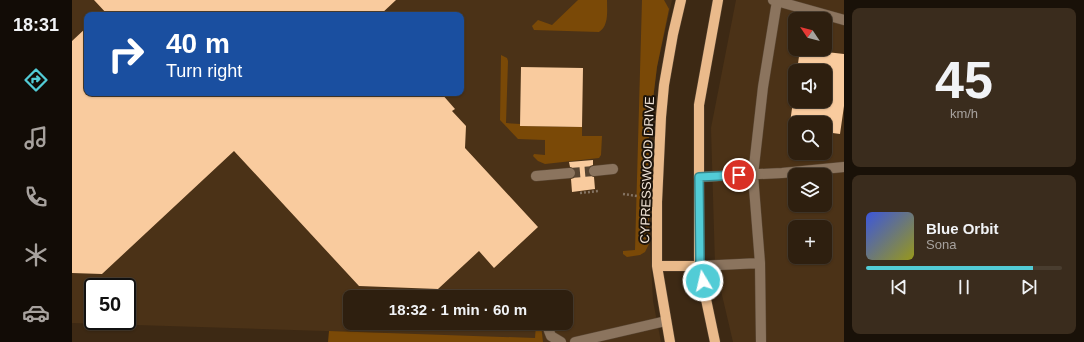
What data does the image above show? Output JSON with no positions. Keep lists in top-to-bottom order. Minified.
{"streets":{"main road":["CYPRESSWOOD DRIVE"]},"north":"top left","page":{"tabs":"18:31","tile":["45","km/h"],"map_buttons":"+","turn":["40 m","Turn right"],"song":["Blue Orbit","Sona"],"limit":"50","trip":"18:32 · 1 min · 60 m"}}
